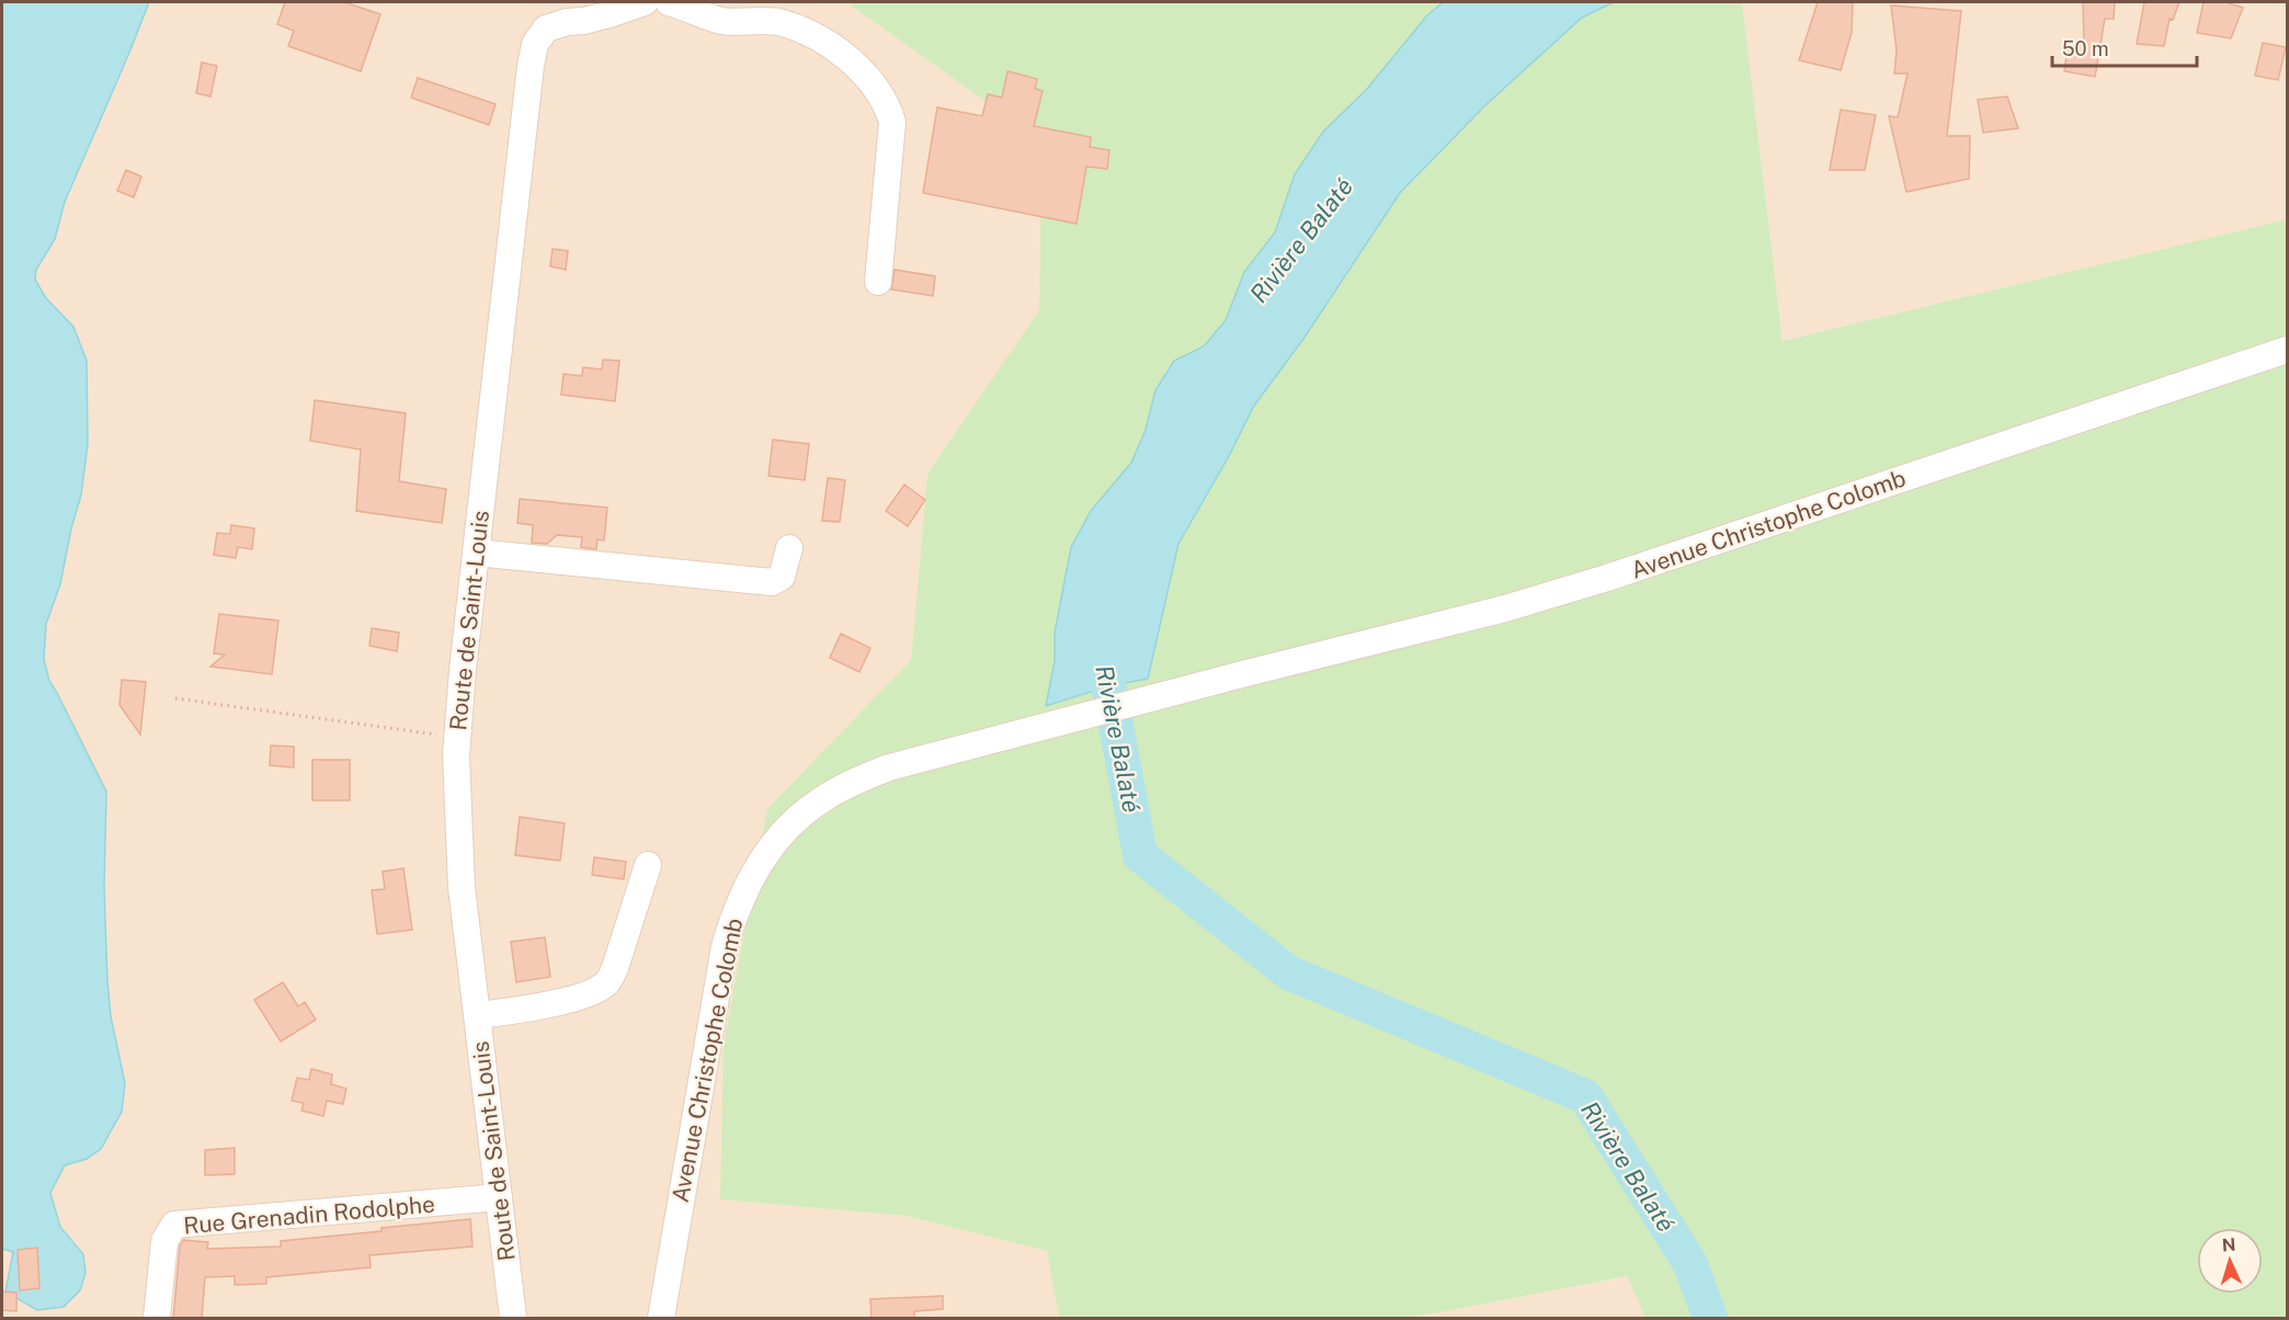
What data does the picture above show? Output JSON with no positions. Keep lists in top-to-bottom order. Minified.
{"streets":{"street":["Avenue Christophe Colomb","Route de Saint-Louis","Rue Grenadin Rodolphe"]},"crossings":[["Route de Saint-Louis","Rue Grenadin Rodolphe"]],"water":["Rivière Balaté"],"scale_bar":"50 m","north":"top"}
